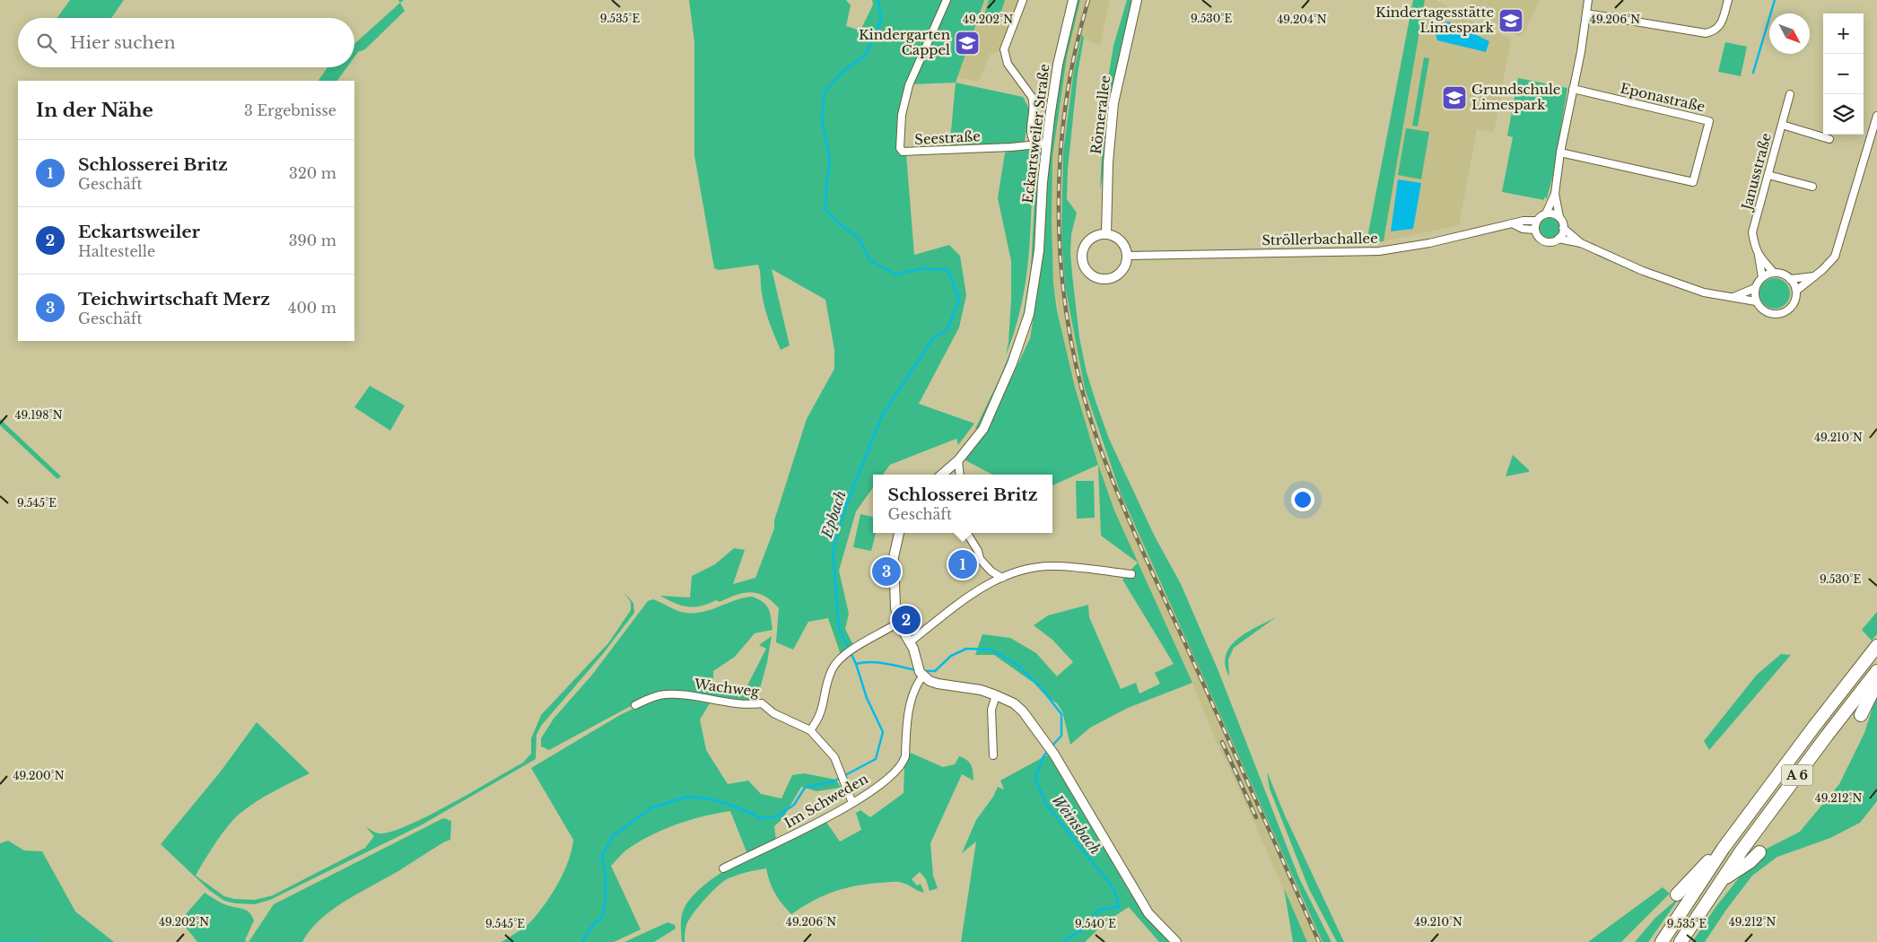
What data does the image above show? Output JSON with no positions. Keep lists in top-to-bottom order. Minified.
{"streets":{"highway":["A 6"],"street":["Eponastraße","Römerallee","Eckartsweiler Straße","Seestraße","Janusstraße","Ströllerbachallee","Wachweg","Im Schweden"]},"crossings":[["Römerallee","Ströllerbachallee"],["Eckartsweiler Straße","Seestraße"],["Wachweg","Im Schweden"]],"water":["Epbach","Weinsbach"],"places":{"school or university":["Kindertagesstätte Limespark","Kindergarten Cappel","Grundschule Limespark"]},"north":"bottom right","page":{"map_buttons":["+","−"],"search":"Hier suchen","heading":["In der Nähe","3 Ergebnisse"],"list":[{"mark":"1","name":"Schlosserei Britz","note":"Geschäft","value":"320 m"},{"mark":"2","name":"Eckartsweiler","note":"Haltestelle","value":"390 m"},{"mark":"3","name":"Teichwirtschaft Merz","note":"Geschäft","value":"400 m"}],"popup":["Schlosserei Britz","Geschäft"],"pins":["1","3","2"]},"coordinates":["9.535°E","9.530°E","49.202°N","49.204°N","49.206°N","49.198°N","49.210°N","9.545°E","49.200°N","49.212°N","9.540°E"]}
